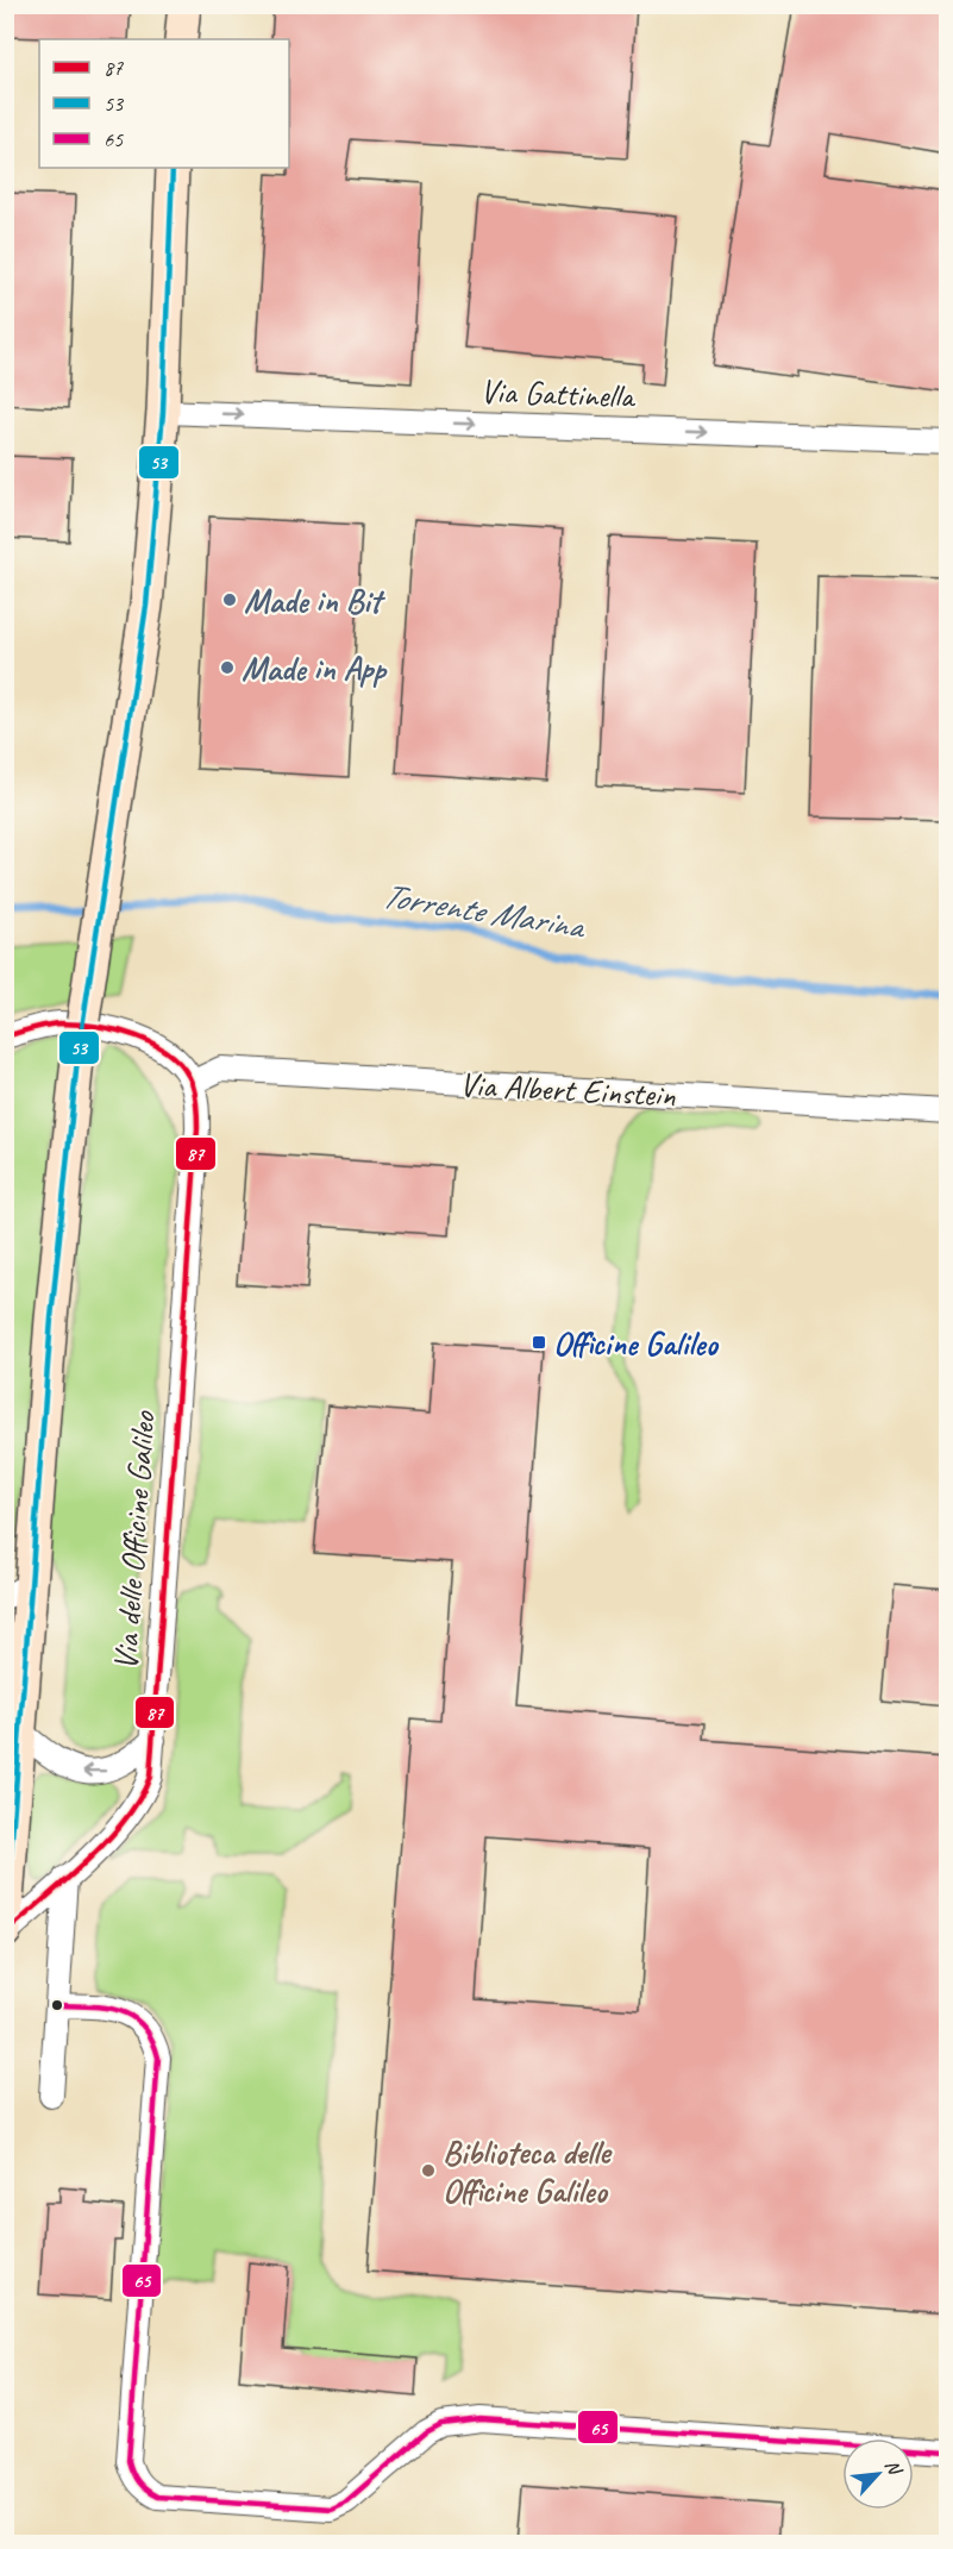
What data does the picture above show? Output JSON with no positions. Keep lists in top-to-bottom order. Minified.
{"streets":{"street":["Via Gattinella","Via Albert Einstein","Via delle Officine Galileo"]},"crossings":[["Via Albert Einstein","Via delle Officine Galileo"]],"one_way":["Via Gattinella"],"water":["Torrente Marina"],"places":{"other":["Made in Bit","Made in App","Biblioteca delle Officine Galileo"],"transit":["Officine Galileo"]},"lines":["transit line 53","transit line 87","transit line 65"],"legend":["87","53","65"],"north":"top right"}
